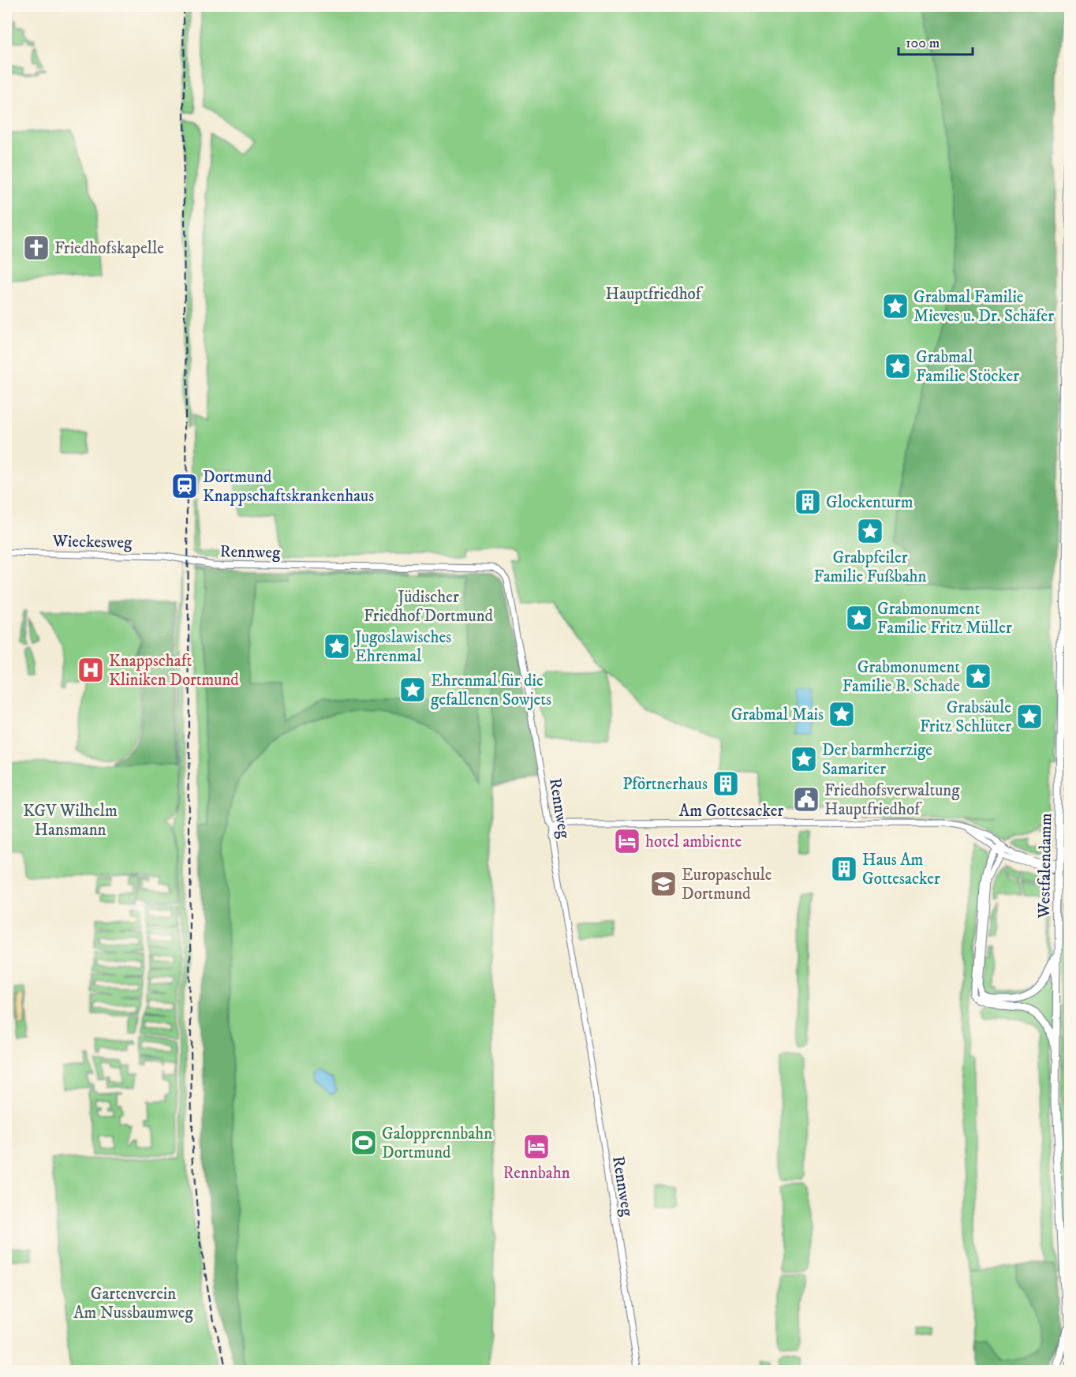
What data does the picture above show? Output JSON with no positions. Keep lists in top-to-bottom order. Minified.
{"streets":{"highway":["Westfalendamm"],"street":["Wieckesweg","Rennweg","Am Gottesacker"]},"crossings":[["Wieckesweg","Rennweg"],["Rennweg","Am Gottesacker"]],"parks":["Hauptfriedhof","Jüdischer Friedhof Dortmund","KGV Wilhelm Hansmann","Gartenverein Am Nussbaumweg"],"places":{"church":["Friedhofskapelle"],"place":["Grabmal Familie Mieves u. Dr. Schäfer","Grabmal Familie Stöcker","Grabpfeiler Familie Fußbahn","Grabmonument Familie Fritz Müller","Jugoslawisches Ehrenmal","Grabmonument Familie B. Schade","Ehrenmal für die gefallenen Sowjets","Grabmal Mais","Grabsäule Fritz Schlüter","Der barmherzige Samariter"],"station":["Dortmund Knappschaftskrankenhaus"],"building":["Glockenturm","Pförtnerhaus","Haus Am Gottesacker"],"hospital":["Knappschaft Kliniken Dortmund"],"public building":["Friedhofsverwaltung Hauptfriedhof"],"hotel":["hotel ambiente","Rennbahn"],"school or university":["Europaschule Dortmund"],"sports":["Galopprennbahn Dortmund"]},"scale_bar":"100 m"}
